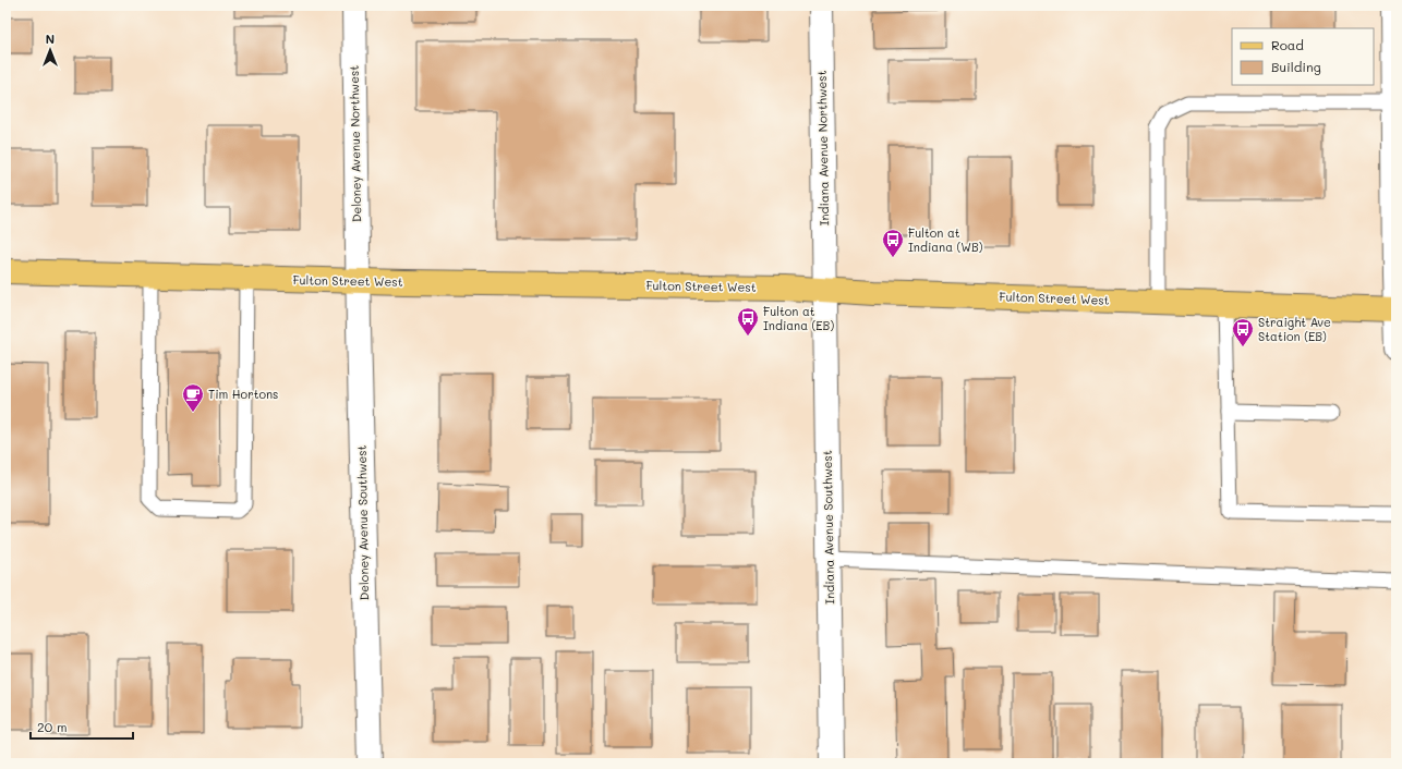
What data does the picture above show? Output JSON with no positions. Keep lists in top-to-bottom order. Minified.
{"streets":{"main road":["Fulton Street West"],"street":["Deloney Avenue Northwest","Indiana Avenue Northwest","Deloney Avenue Southwest","Indiana Avenue Southwest"]},"crossings":[["Deloney Avenue Northwest","Fulton Street West"],["Deloney Avenue Northwest","Deloney Avenue Southwest"],["Indiana Avenue Northwest","Fulton Street West"],["Indiana Avenue Northwest","Indiana Avenue Southwest"],["Fulton Street West","Deloney Avenue Southwest"],["Fulton Street West","Indiana Avenue Southwest"]],"places":{"bus stop":["Fulton at Indiana (WB)","Fulton at Indiana (EB)","Straight Ave Station (EB)"],"cafe":["Tim Hortons"]},"legend":["Road","Building"],"scale_bar":"20 m","north":"top"}
